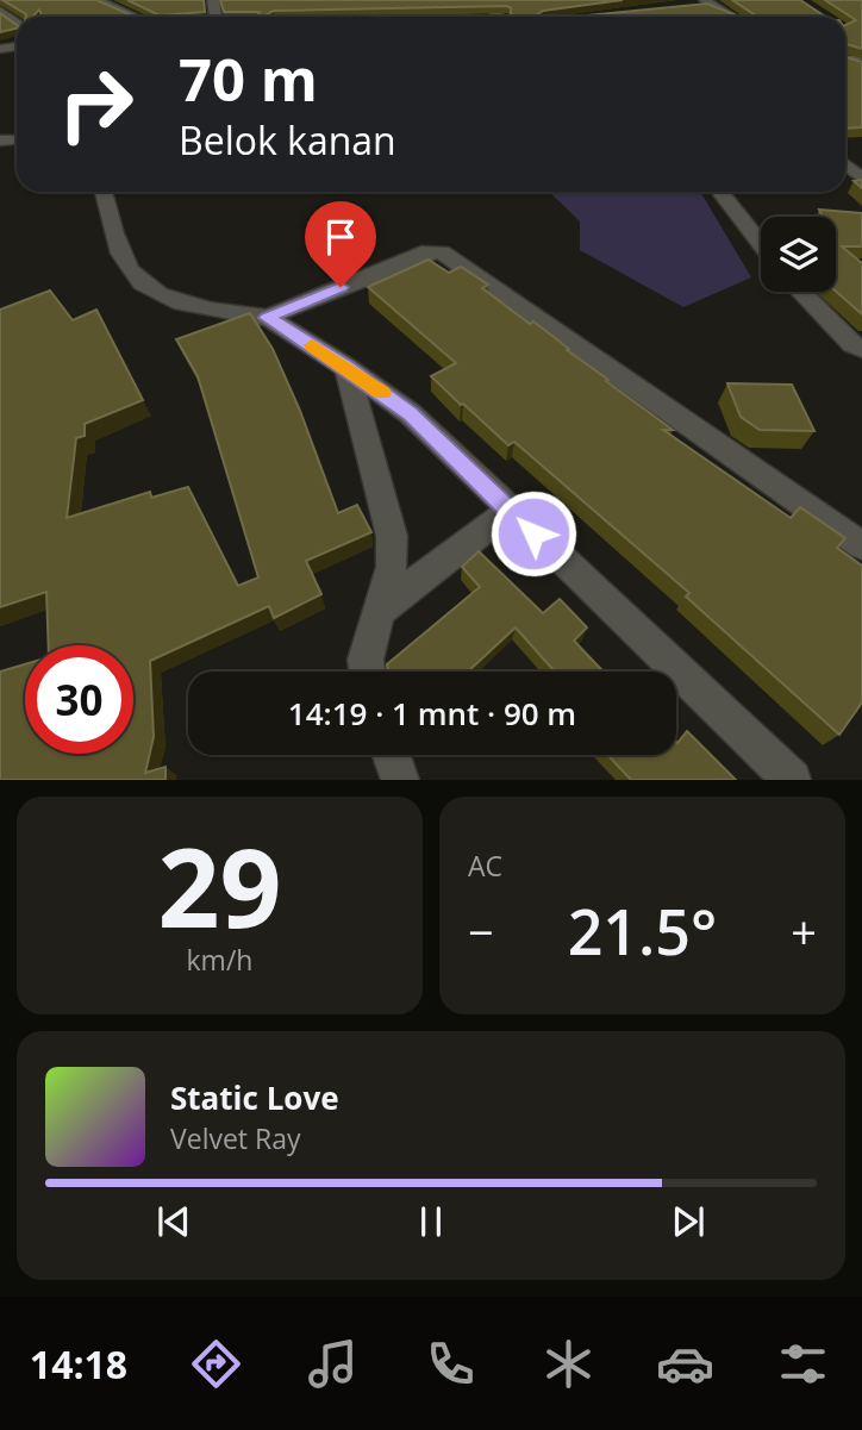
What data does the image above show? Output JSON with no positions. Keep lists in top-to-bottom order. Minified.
{"page":{"turn":["70 m","Belok kanan"],"limit":"30","trip":"14:19 · 1 mnt · 90 m","tile":[["29","km/h"],"AC"],"heat":["−","21.5°","+"],"song":["Static Love","Velvet Ray"],"tabs":"14:18"}}
